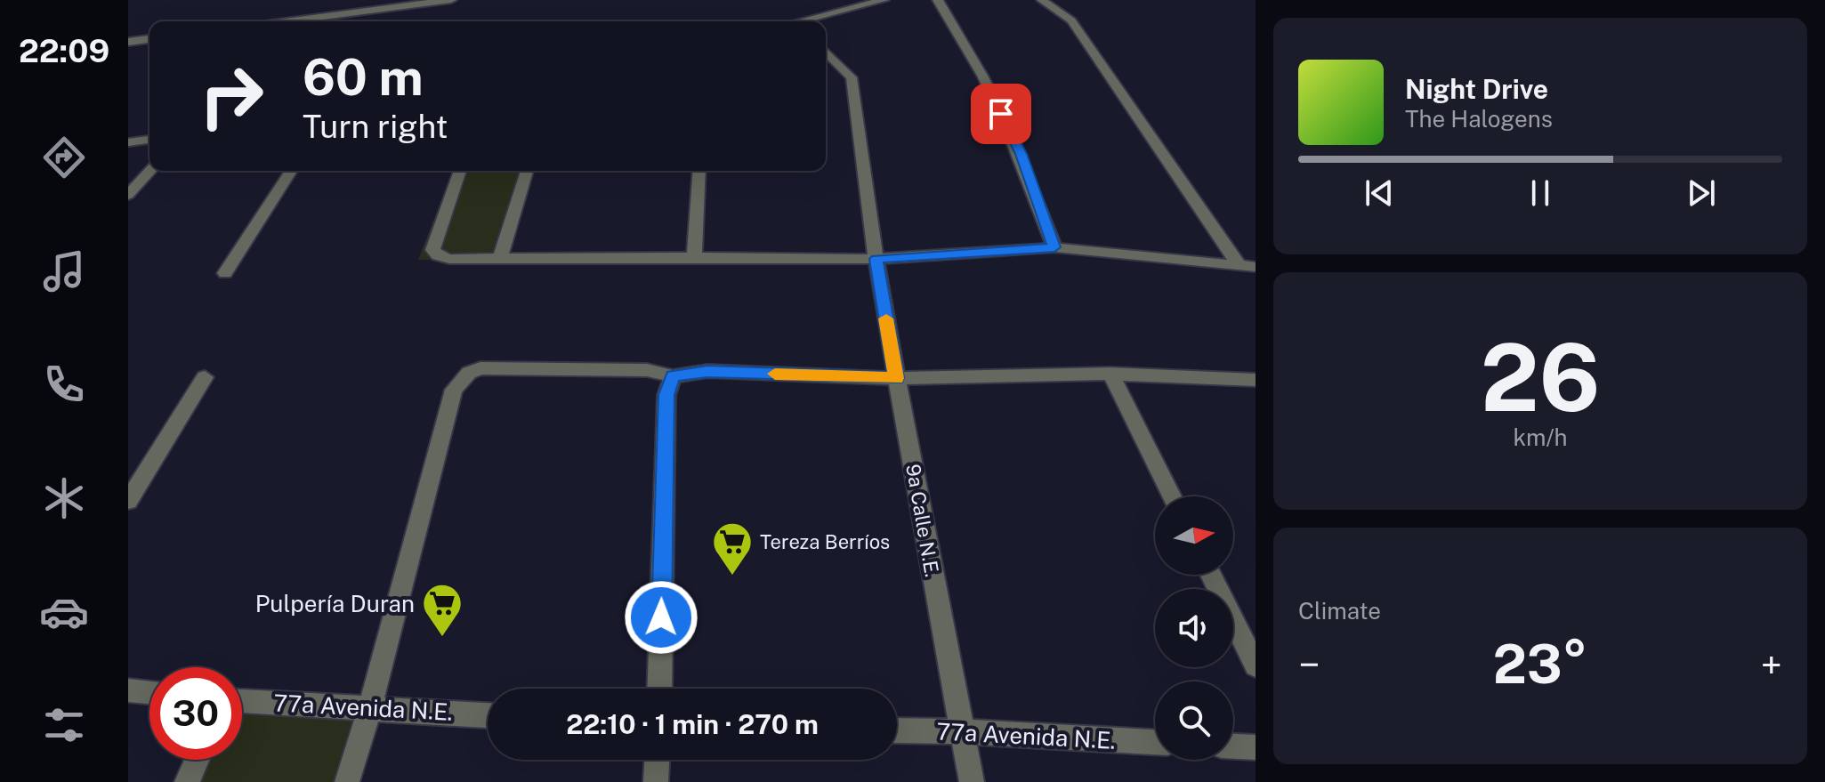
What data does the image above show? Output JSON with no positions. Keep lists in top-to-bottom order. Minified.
{"streets":{"street":["9a Calle N.E.","77a Avenida N.E."]},"crossings":[["9a Calle N.E.","77a Avenida N.E."]],"places":{"supermarket":["Tereza Berríos","Pulpería Duran"]},"north":"right","page":{"tabs":"22:09","turn":["60 m","Turn right"],"song":["Night Drive","The Halogens"],"tile":[["26","km/h"],"Climate"],"heat":["−","23°","+"],"limit":"30","trip":"22:10 · 1 min · 270 m"}}
